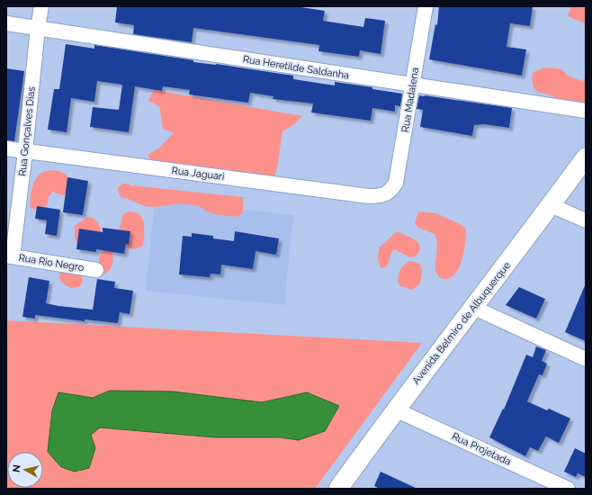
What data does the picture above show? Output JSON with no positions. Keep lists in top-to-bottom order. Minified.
{"streets":{"main road":["Avenida Belmiro de Albuquerque"],"street":["Rua Heretilde Saldanha","Rua Madalena","Rua Gonçalves Dias","Rua Jaguari","Rua Rio Negro","Rua Projetada"]},"crossings":[["Rua Heretilde Saldanha","Rua Madalena"],["Rua Heretilde Saldanha","Rua Gonçalves Dias"],["Rua Madalena","Rua Jaguari"],["Rua Gonçalves Dias","Rua Jaguari"],["Rua Gonçalves Dias","Rua Rio Negro"],["Avenida Belmiro de Albuquerque","Rua Projetada"]],"north":"left"}
